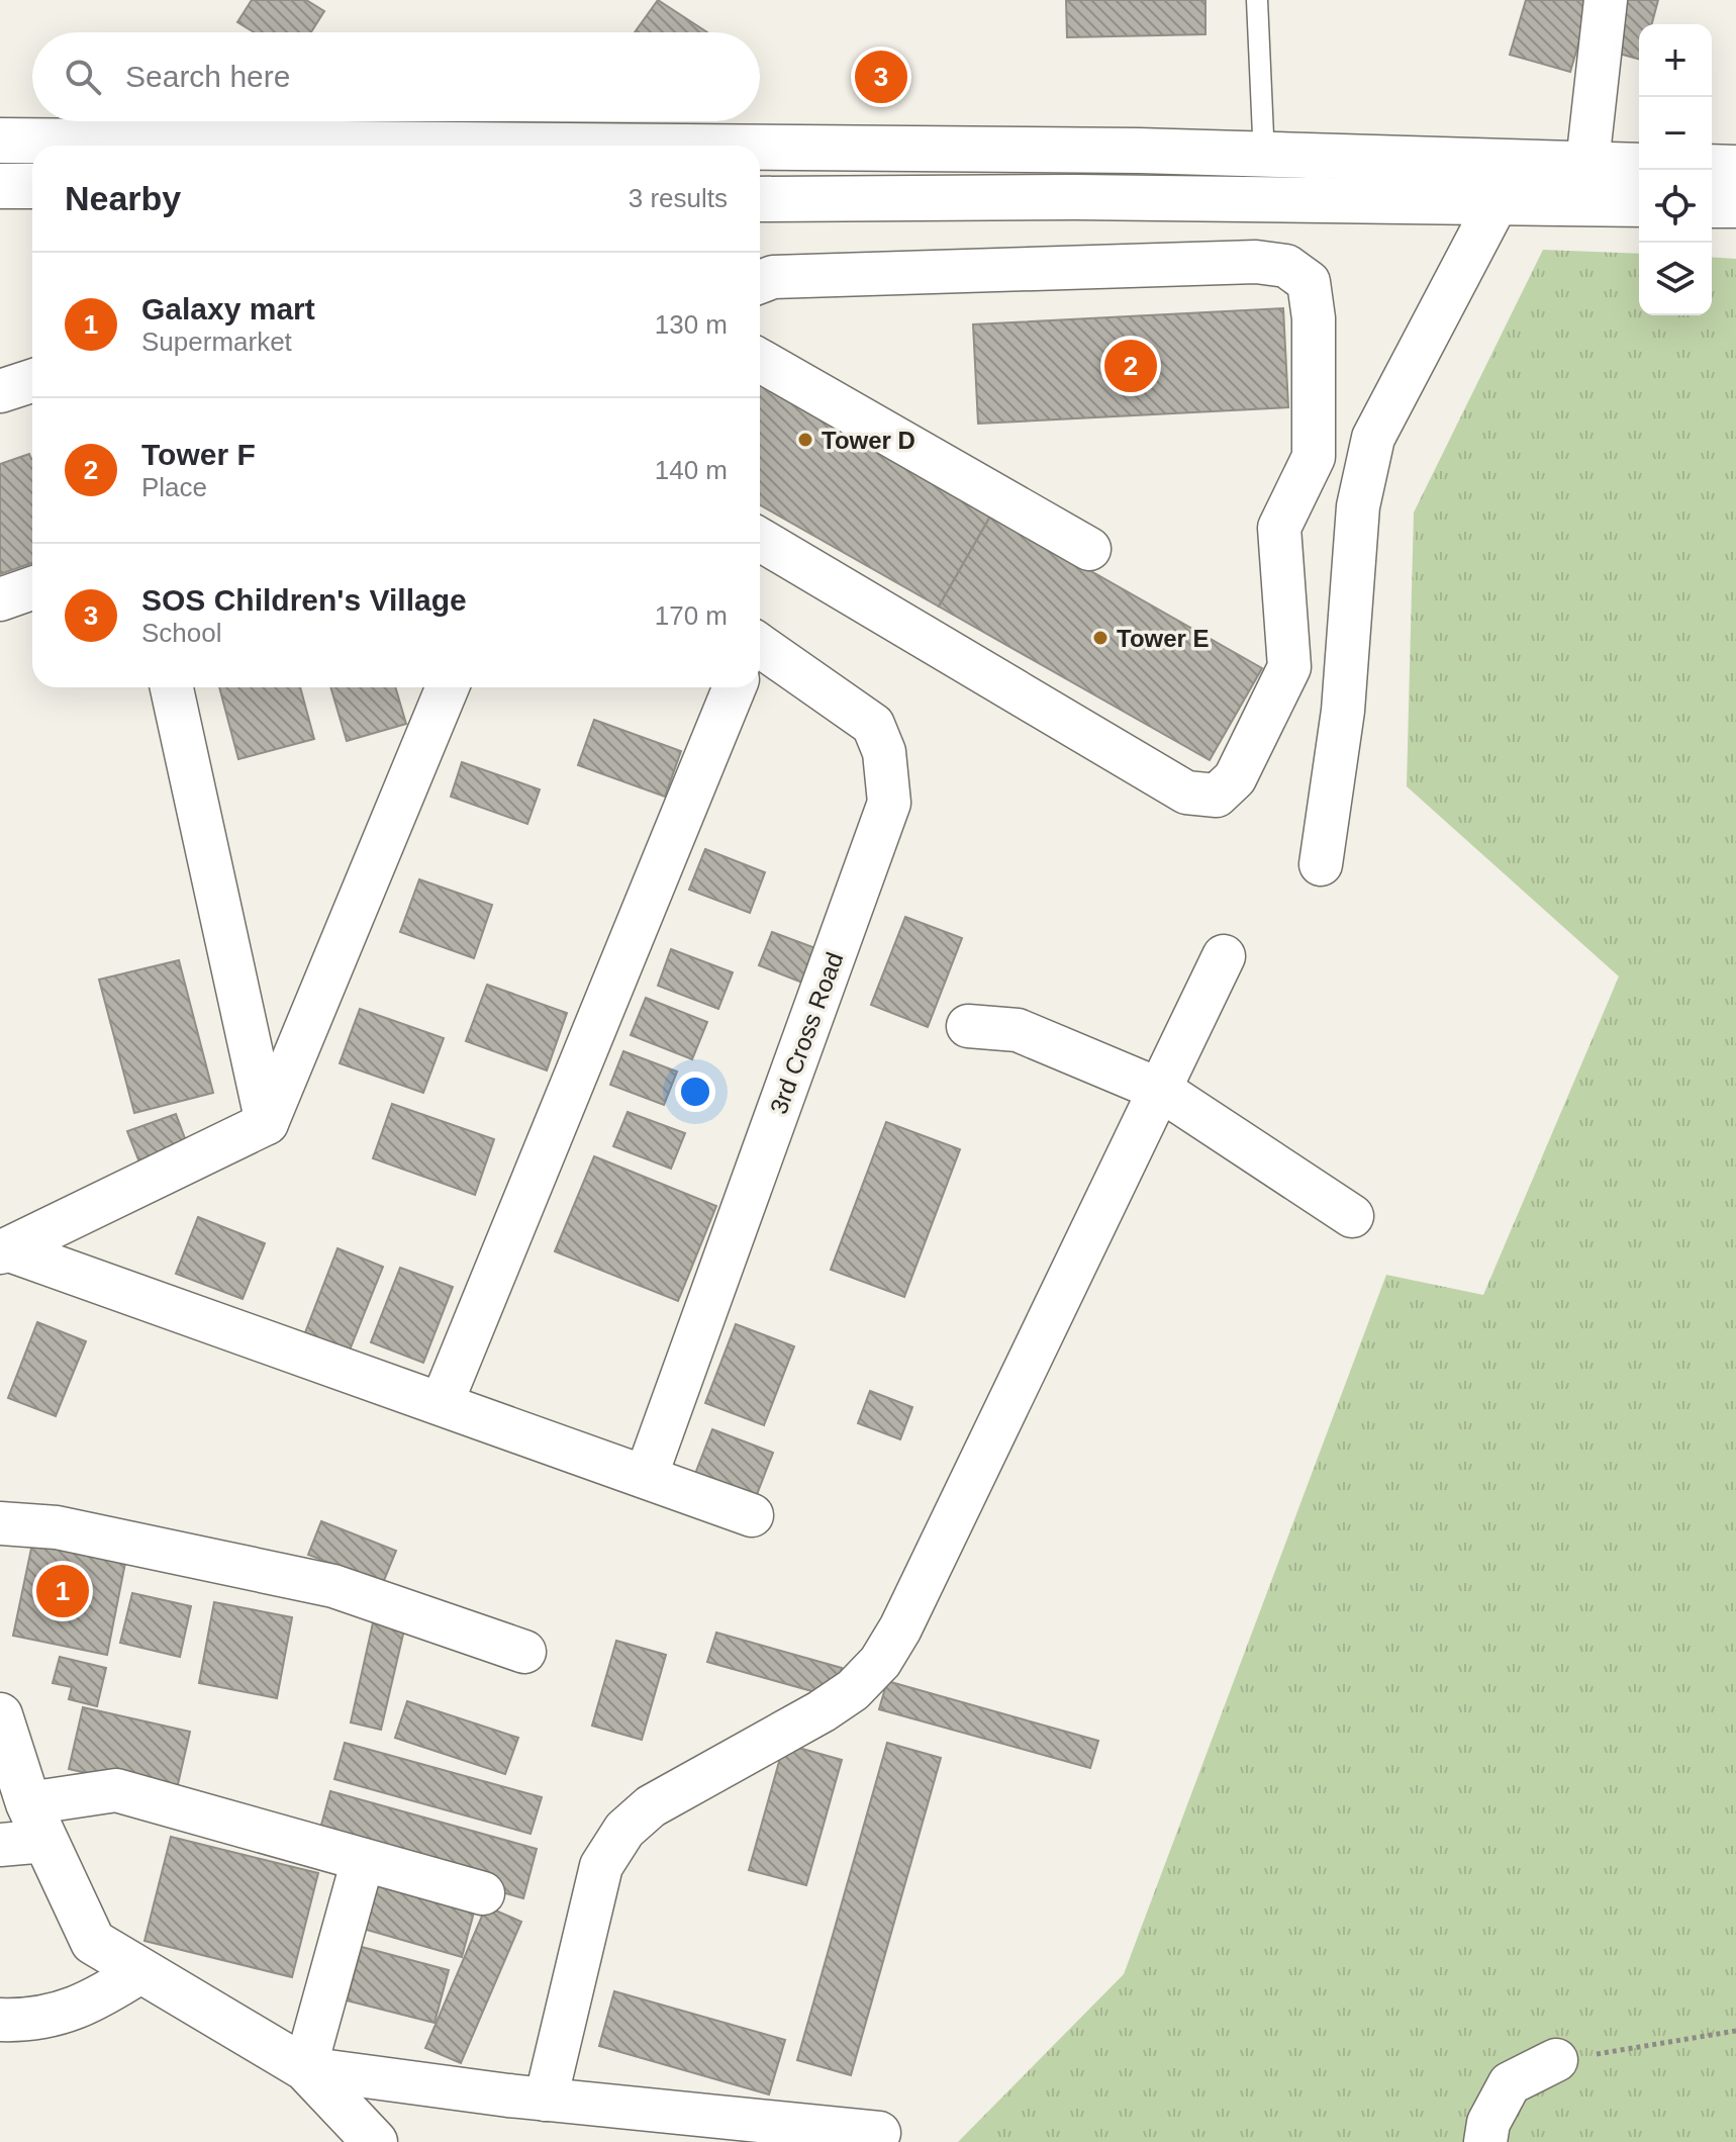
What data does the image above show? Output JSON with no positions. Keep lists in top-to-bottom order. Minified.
{"streets":{"street":["3rd Cross Road"]},"places":["Tower D","Tower E"],"page":{"map_buttons":["+","−"],"search":"Search here","pins":["3","2","1"],"heading":["Nearby","3 results"],"list":[{"mark":"1","name":"Galaxy mart","note":"Supermarket","value":"130 m"},{"mark":"2","name":"Tower F","note":"Place","value":"140 m"},{"mark":"3","name":"SOS Children's Village","note":"School","value":"170 m"}]}}
